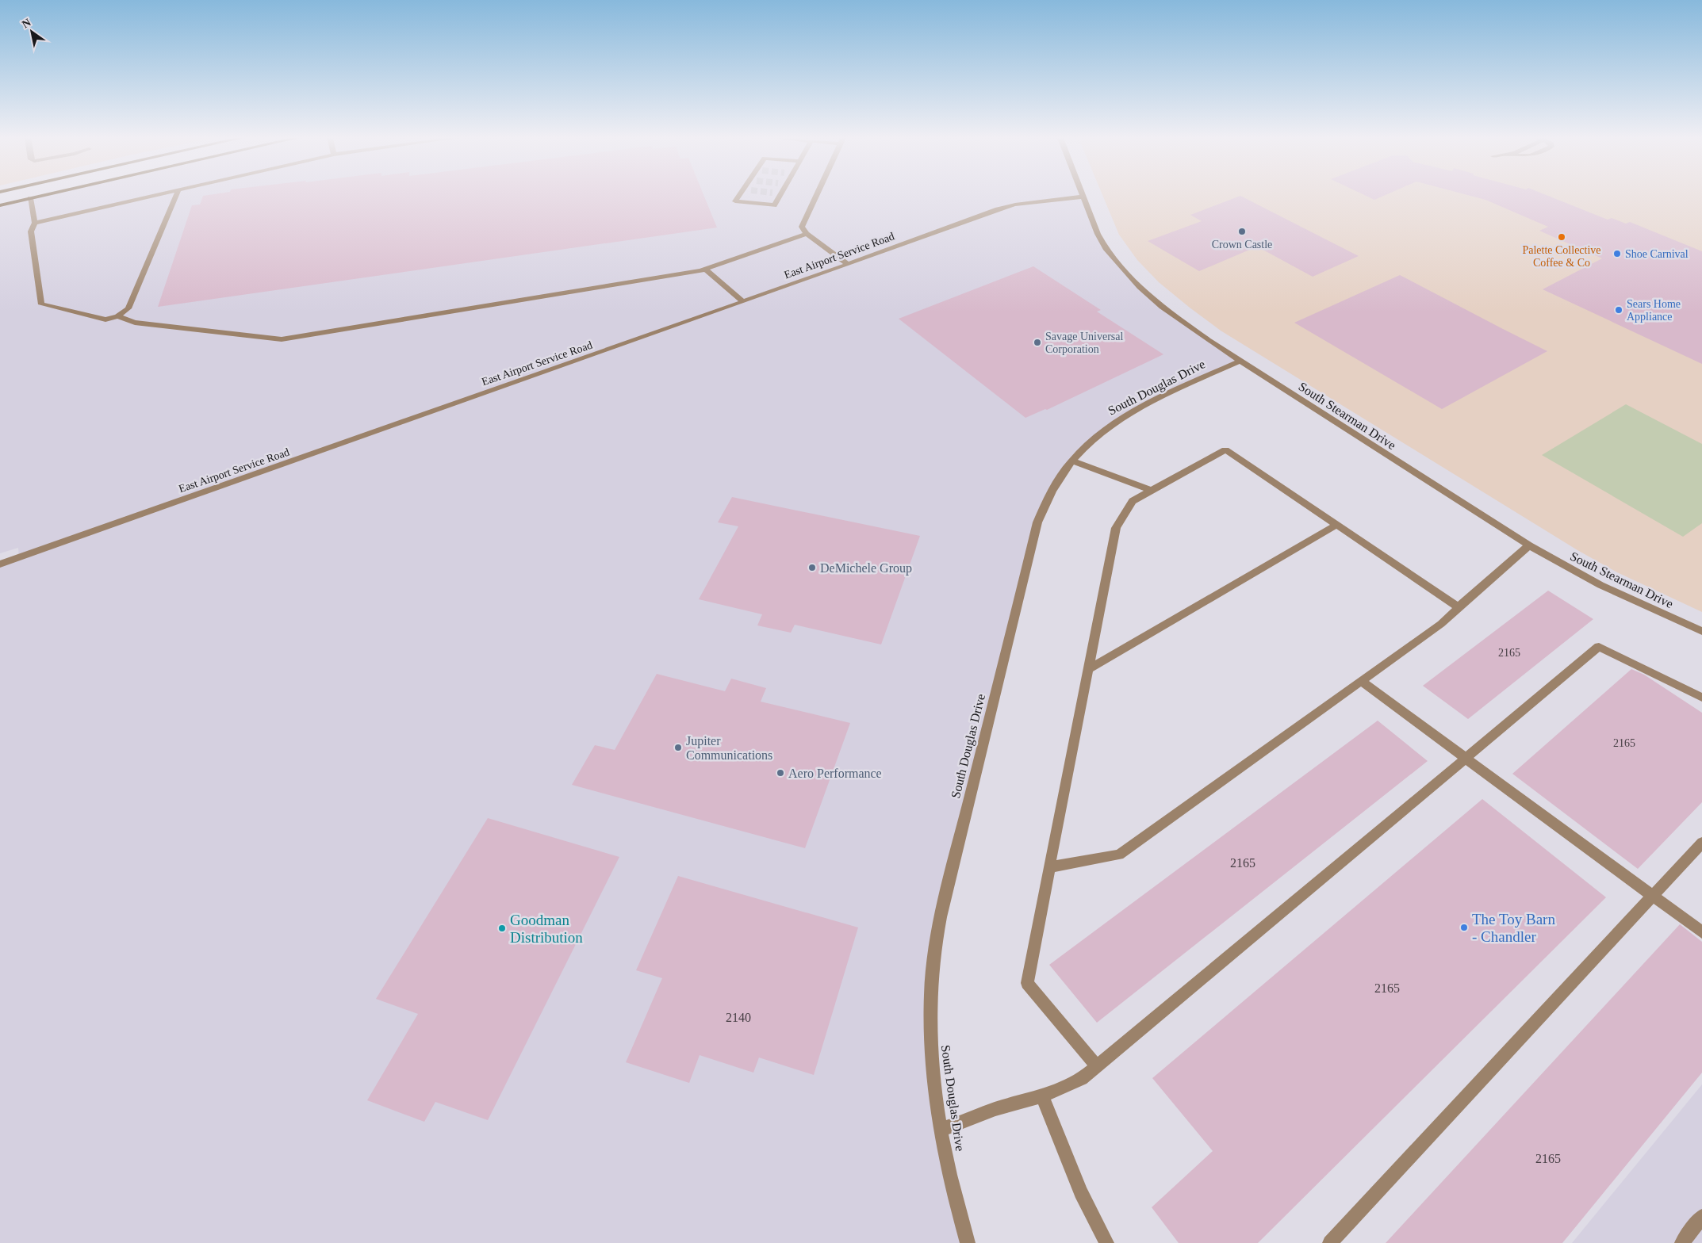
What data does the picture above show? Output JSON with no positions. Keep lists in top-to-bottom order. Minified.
{"streets":{"street":["East Airport Service Road","South Douglas Drive","South Stearman Drive"]},"crossings":[["East Airport Service Road","South Stearman Drive"],["South Douglas Drive","South Stearman Drive"]],"places":["Crown Castle","Palette Collective Coffee & Co","Shoe Carnival","Sears Home Appliance","Savage Universal Corporation","DeMichele Group","Jupiter Communications","Aero Performance","The Toy Barn - Chandler","Goodman Distribution"],"house_numbers":["2165","2165","2165","2165","2140","2165"],"north":"top left"}
